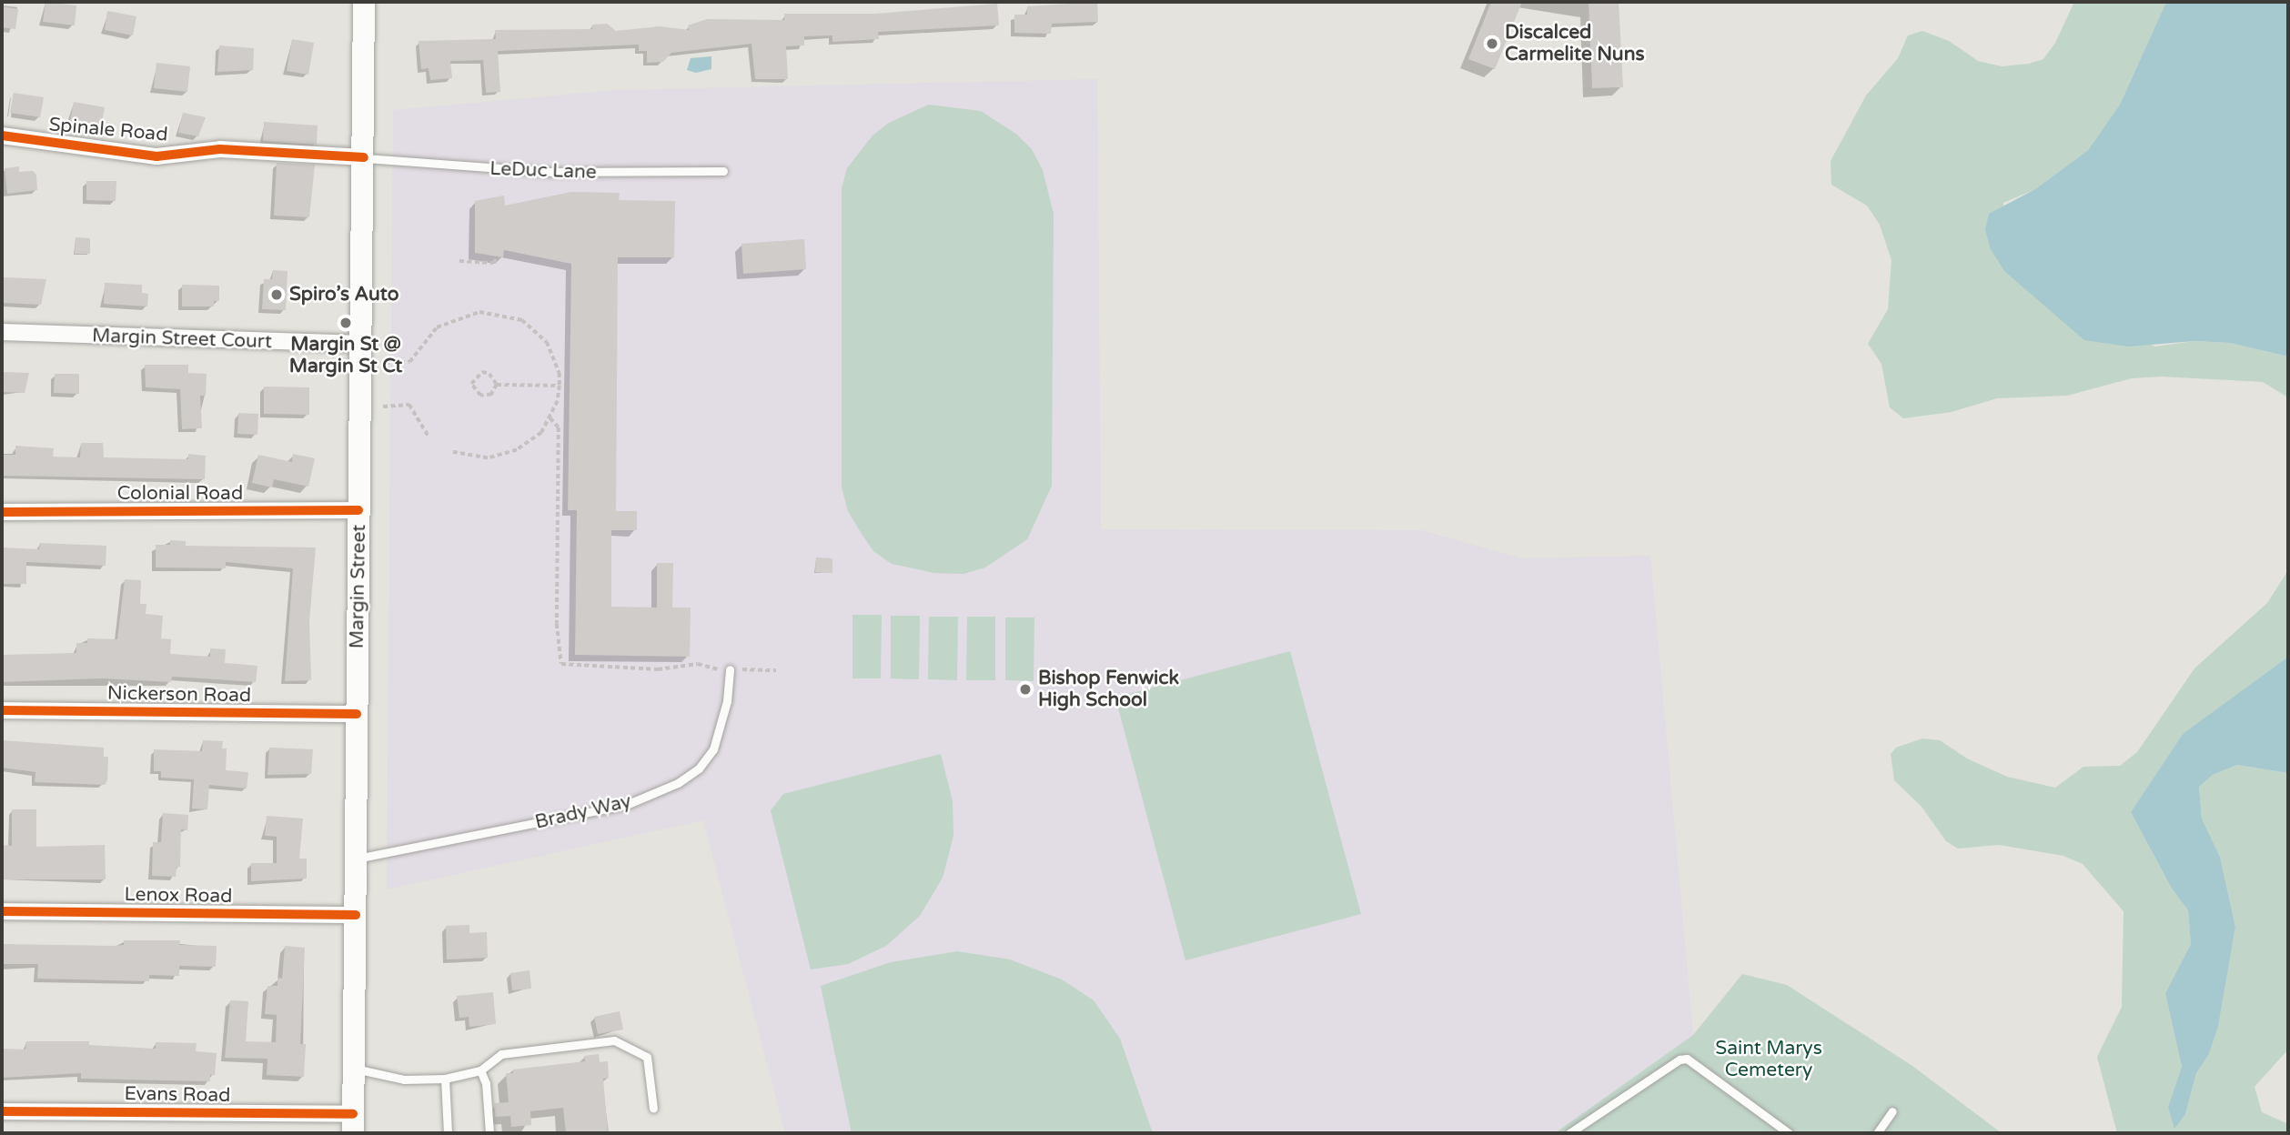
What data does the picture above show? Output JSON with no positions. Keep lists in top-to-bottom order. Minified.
{"streets":{"main road":["Margin Street"],"street":["Spinale Road","Margin Street Court","Colonial Road","Nickerson Road","Lenox Road","Evans Road"],"lane":["LeDuc Lane","Brady Way"]},"crossings":[["Spinale Road","LeDuc Lane"],["Spinale Road","Margin Street"],["LeDuc Lane","Margin Street"],["Margin Street Court","Margin Street"],["Colonial Road","Margin Street"],["Margin Street","Nickerson Road"],["Margin Street","Brady Way"],["Margin Street","Lenox Road"],["Margin Street","Evans Road"]],"parks":["Saint Marys Cemetery"],"places":["Discalced Carmelite Nuns","Spiro’s Auto","Margin St @ Margin St Ct","Bishop Fenwick High School"]}
